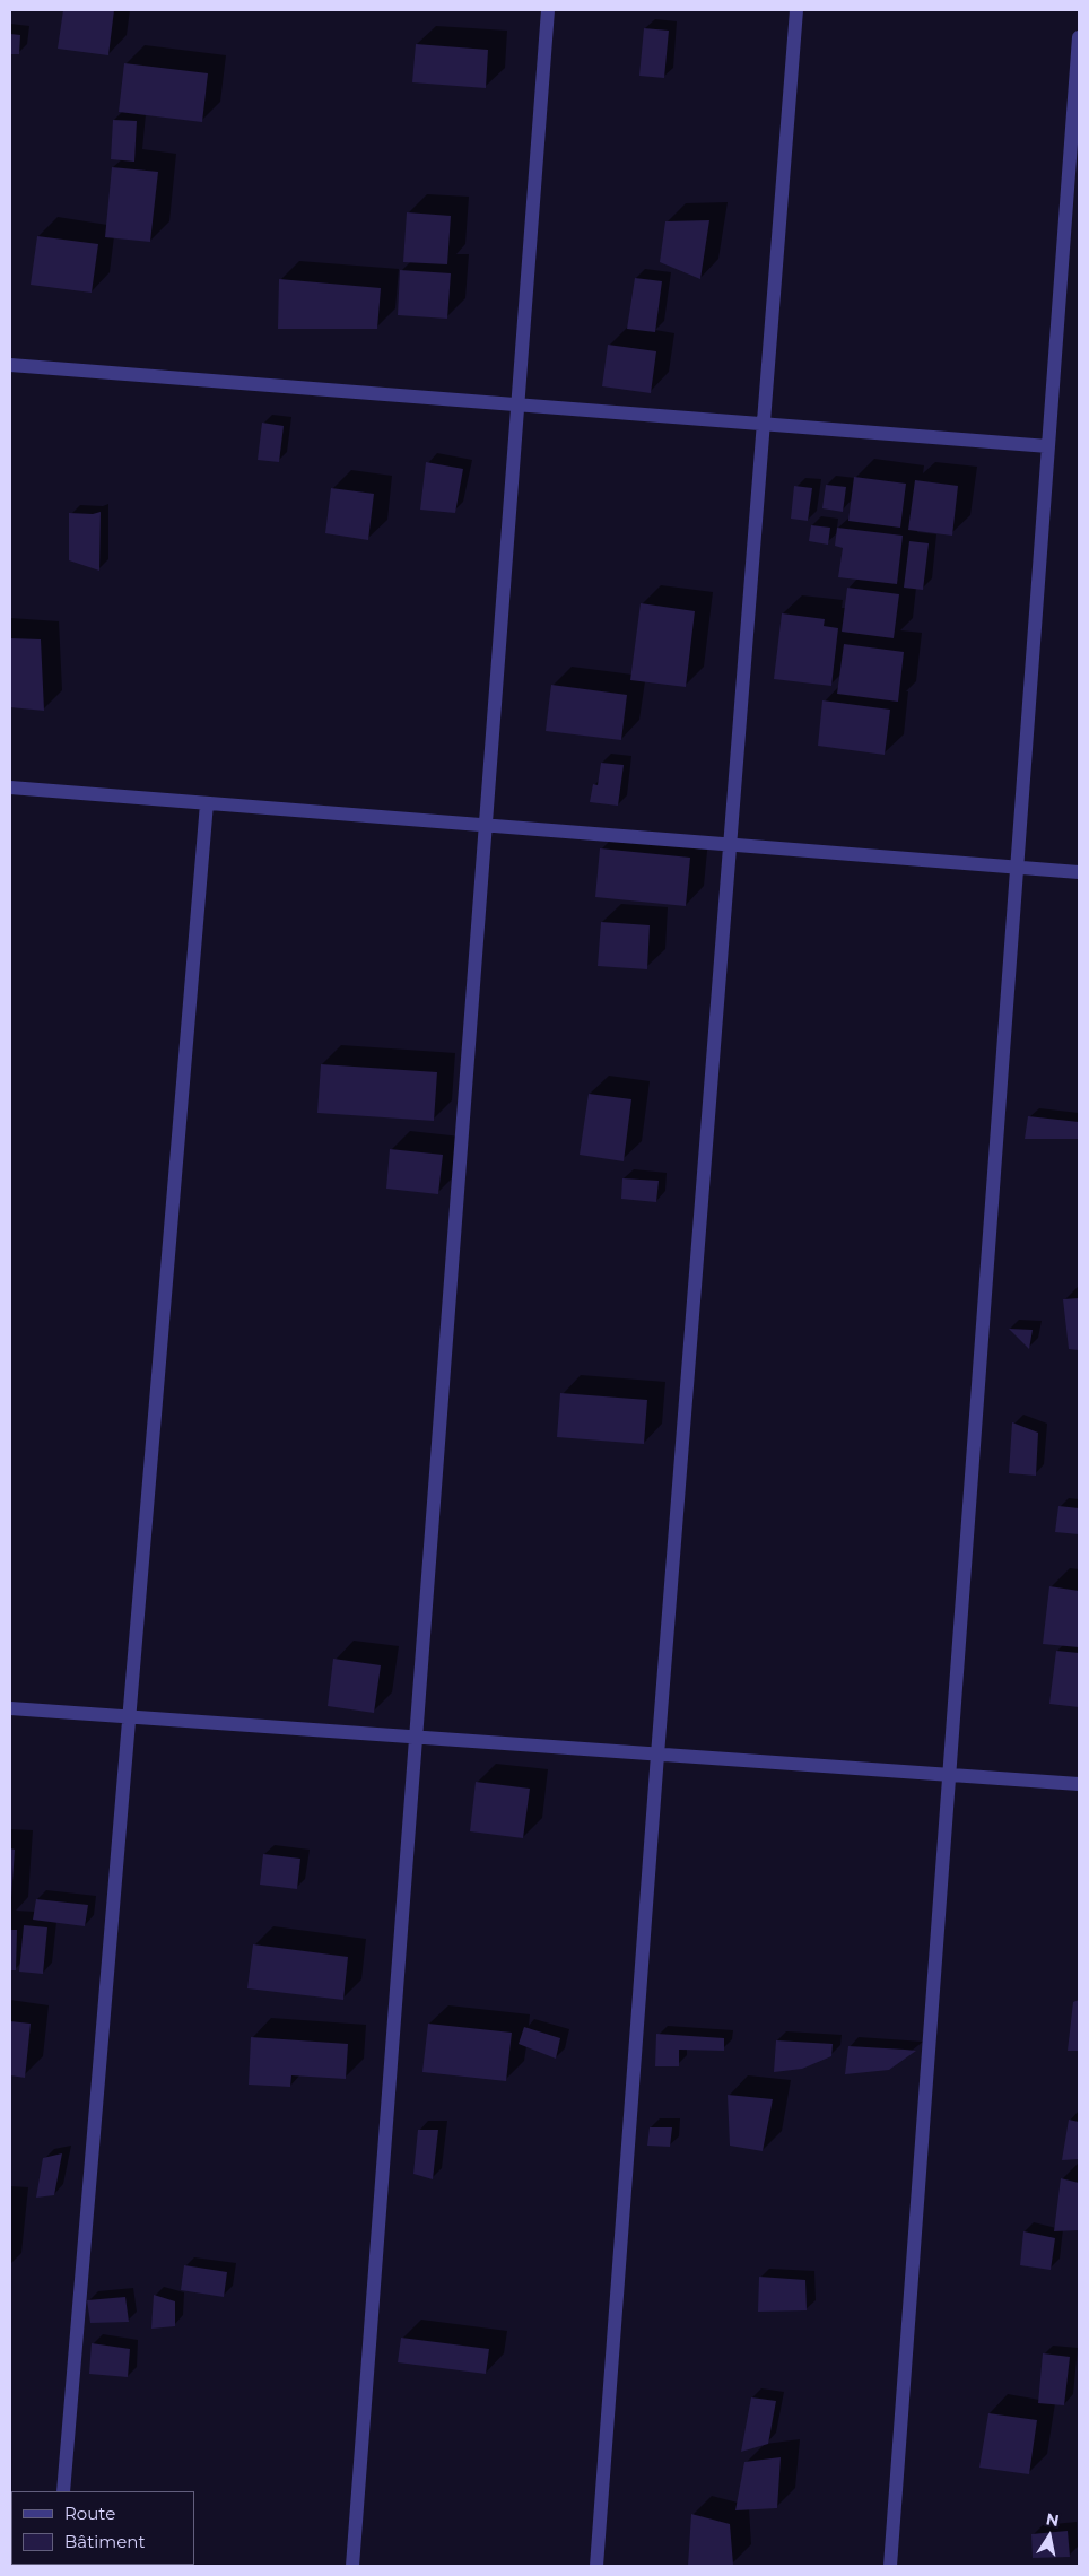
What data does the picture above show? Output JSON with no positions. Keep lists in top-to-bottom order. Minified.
{"legend":["Route","Bâtiment"],"north":"top"}
